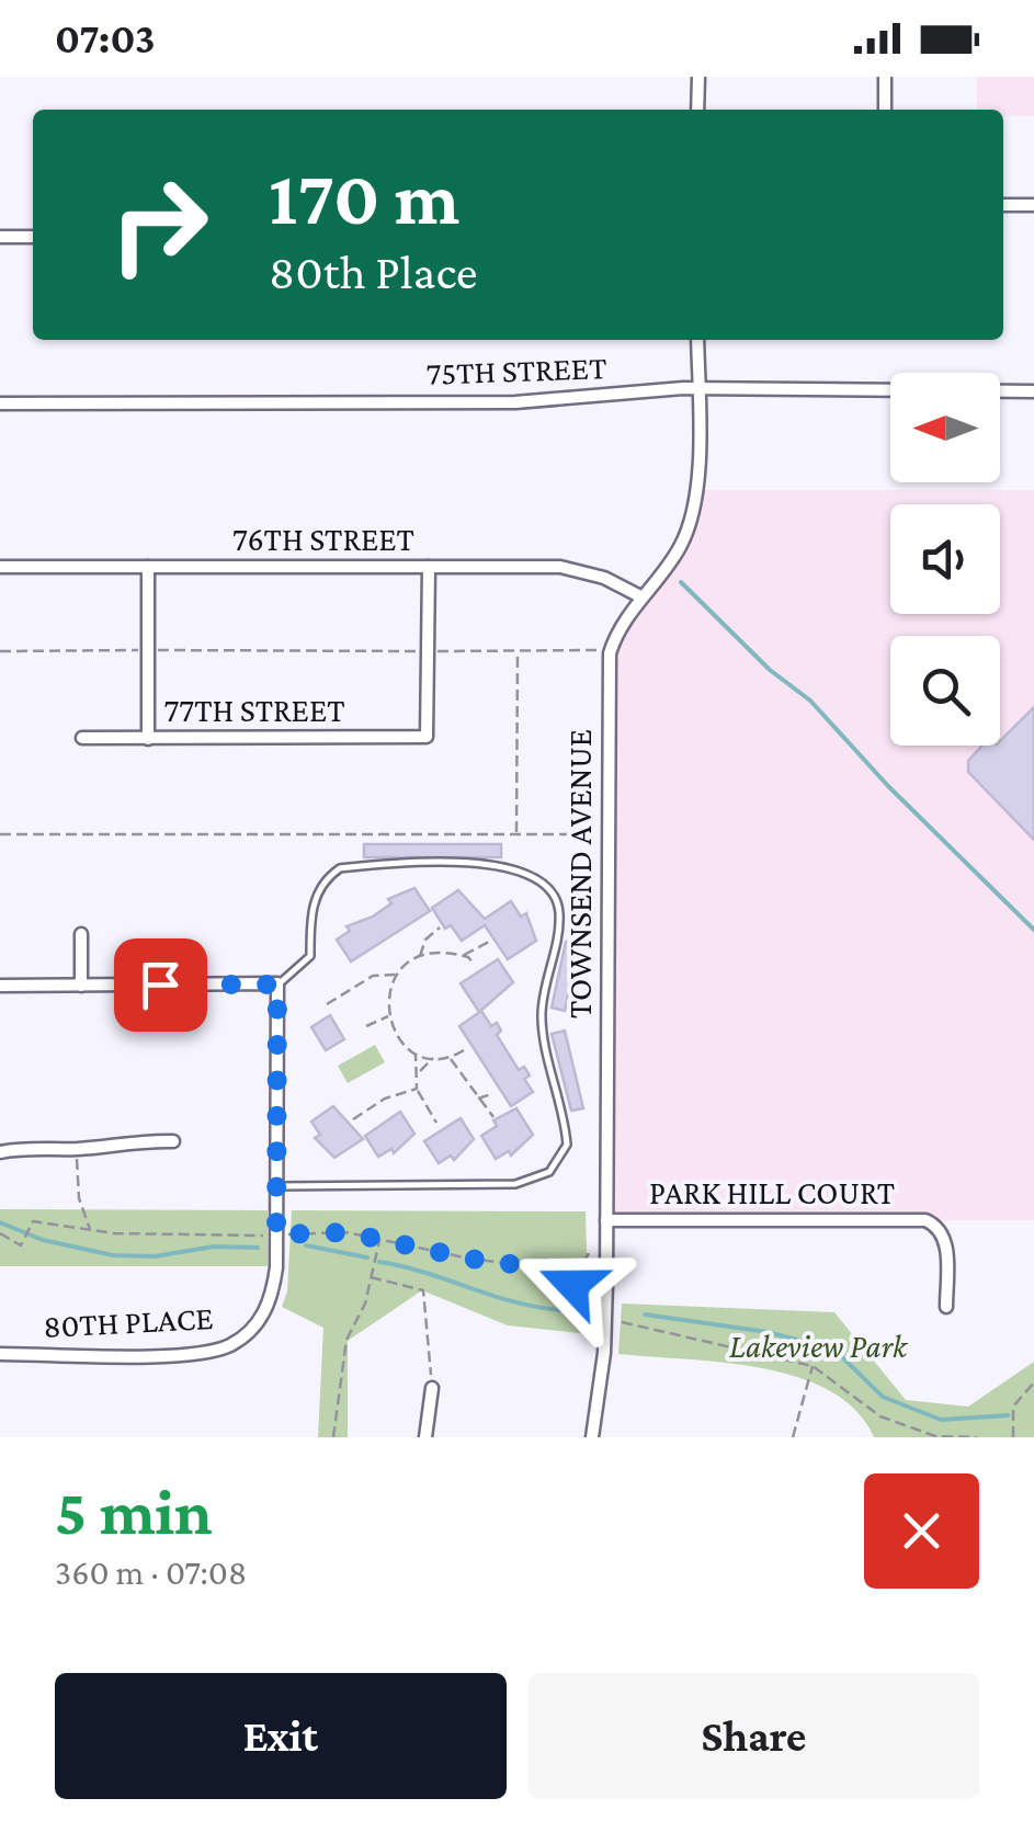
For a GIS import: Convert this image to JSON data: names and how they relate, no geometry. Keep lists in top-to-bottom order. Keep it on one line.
{"streets":{"street":["75TH STREET","76TH STREET","77TH STREET","TOWNSEND AVENUE","PARK HILL COURT","80TH PLACE"]},"crossings":[["75TH STREET","TOWNSEND AVENUE"],["76TH STREET","TOWNSEND AVENUE"],["TOWNSEND AVENUE","PARK HILL COURT"]],"parks":["Lakeview Park"],"north":"left","page":{"status":"07:03","turn":["170 m","80th Place"],"heading":["5 min","360 m · 07:08"],"buttons":["Exit","Share"]}}
